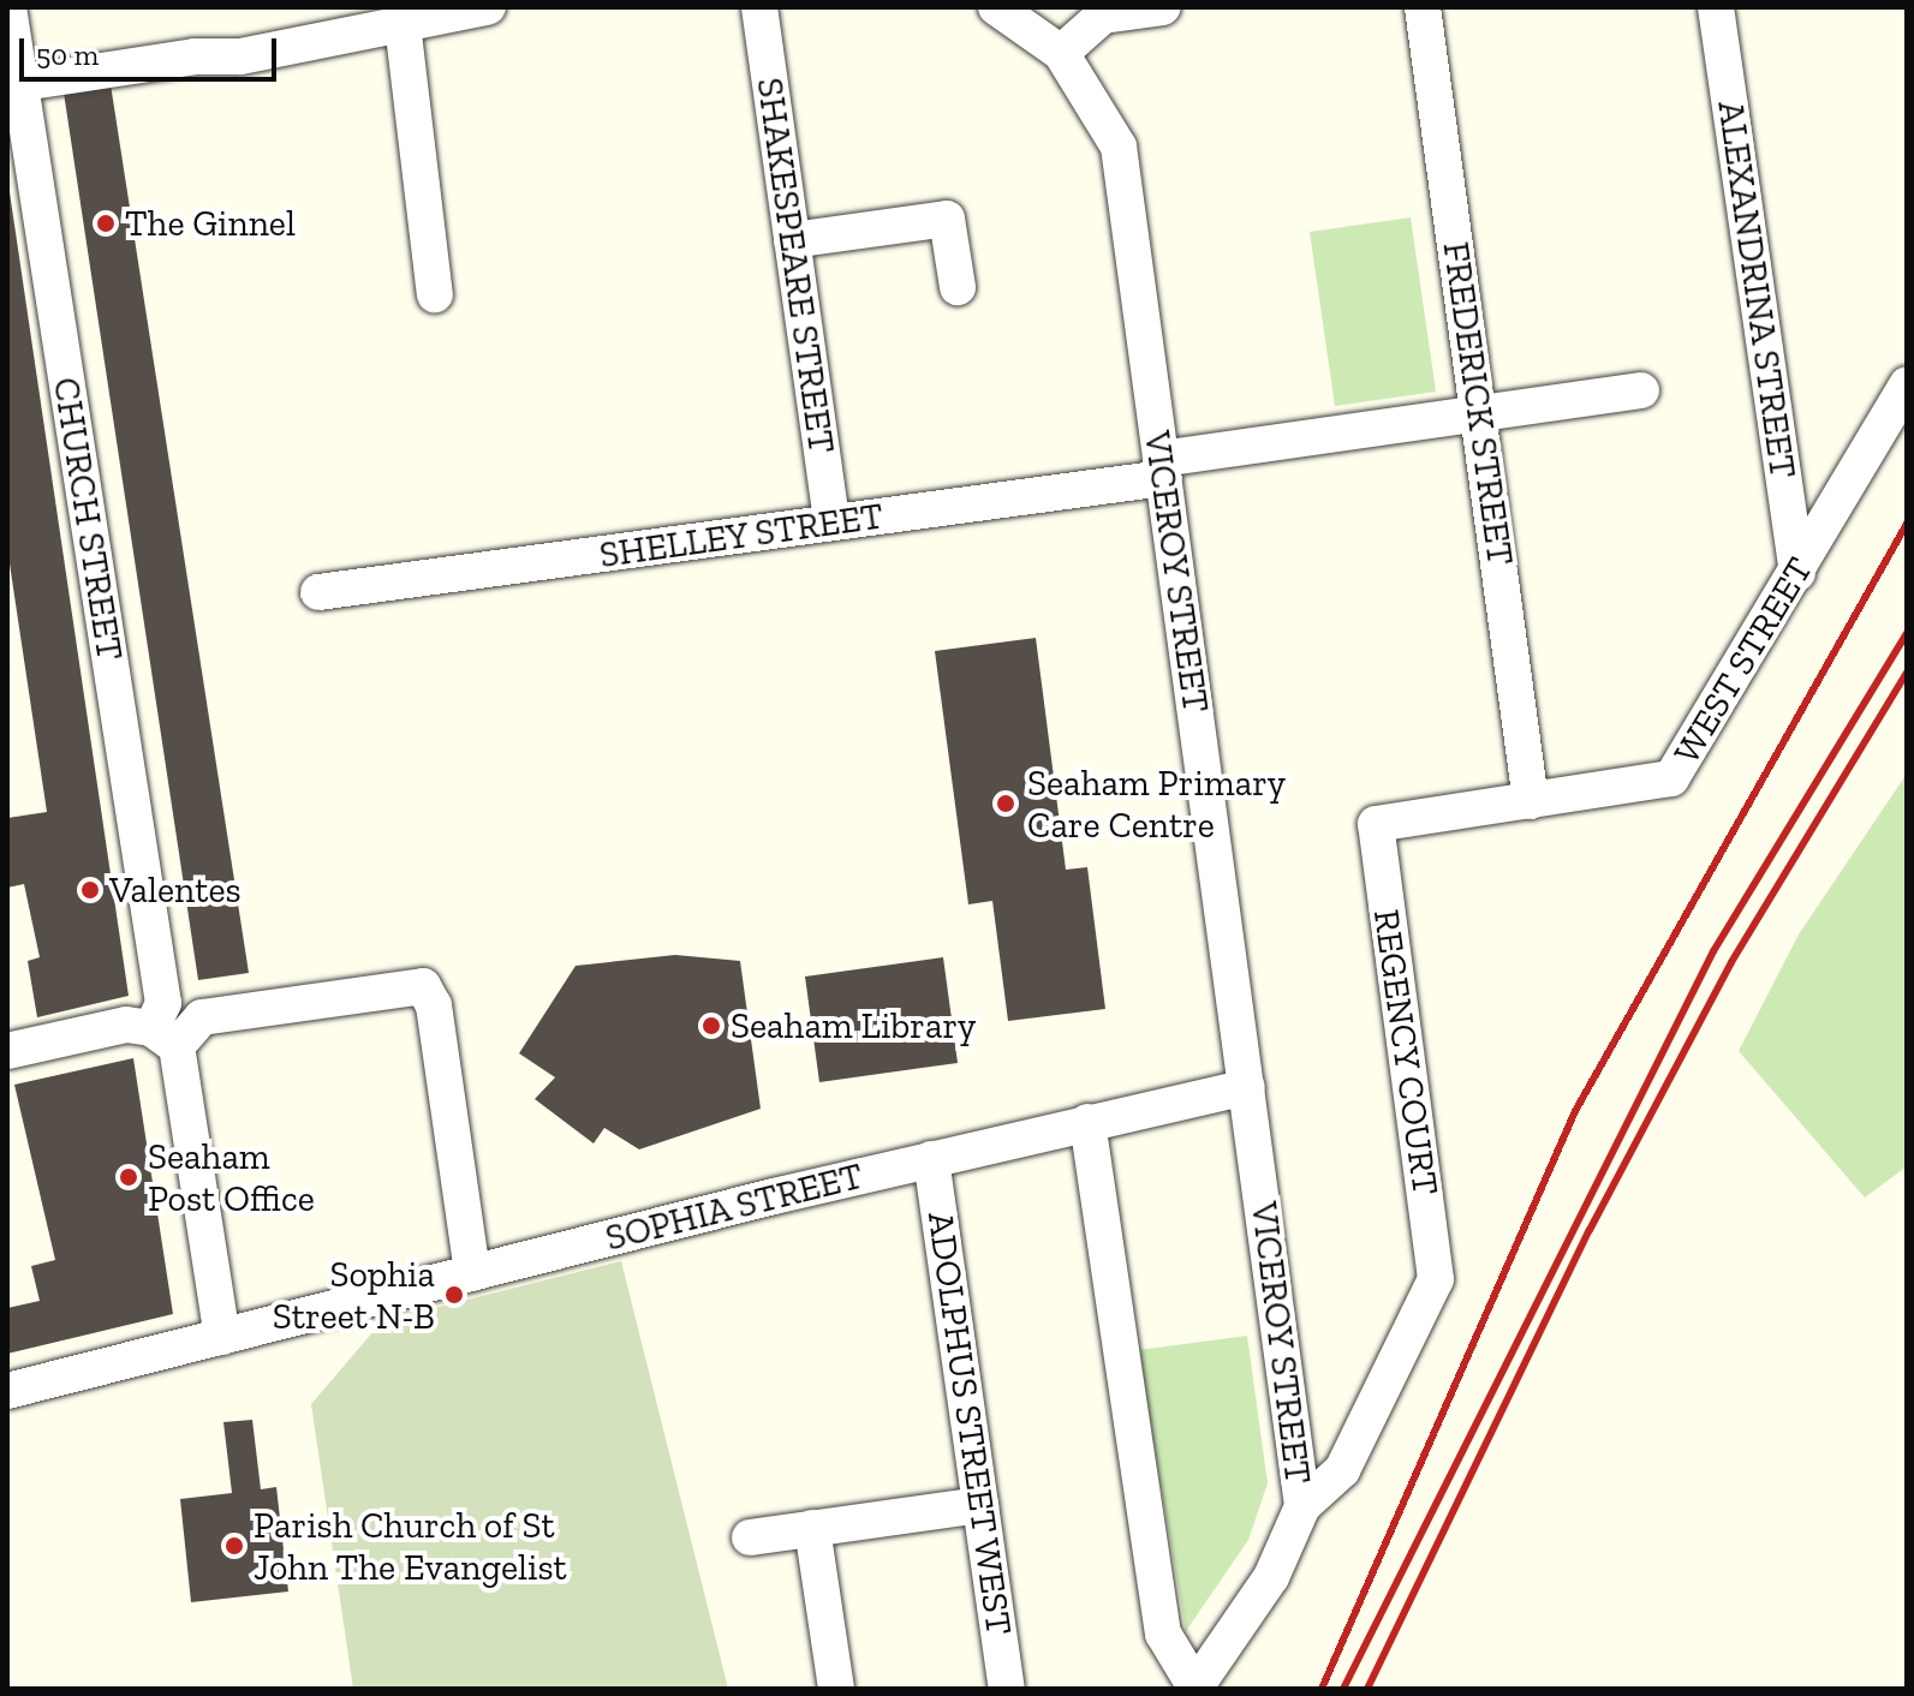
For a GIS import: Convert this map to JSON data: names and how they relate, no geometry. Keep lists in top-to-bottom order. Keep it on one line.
{"streets":{"street":["SHAKESPEARE STREET","ALEXANDRINA STREET","FREDERICK STREET","CHURCH STREET","SHELLEY STREET","VICEROY STREET","WEST STREET","REGENCY COURT","SOPHIA STREET","ADOLPHUS STREET WEST"]},"crossings":[["SHAKESPEARE STREET","SHELLEY STREET"],["ALEXANDRINA STREET","WEST STREET"],["FREDERICK STREET","SHELLEY STREET"],["FREDERICK STREET","WEST STREET"],["CHURCH STREET","SOPHIA STREET"],["SHELLEY STREET","VICEROY STREET"],["VICEROY STREET","REGENCY COURT"],["VICEROY STREET","SOPHIA STREET"],["WEST STREET","REGENCY COURT"],["SOPHIA STREET","ADOLPHUS STREET WEST"]],"places":["The Ginnel","Seaham Primary Care Centre","Valentes","Seaham Library","Seaham Post Office","Sophia Street N-B","Parish Church of St John The Evangelist"],"scale_bar":"50 m"}
